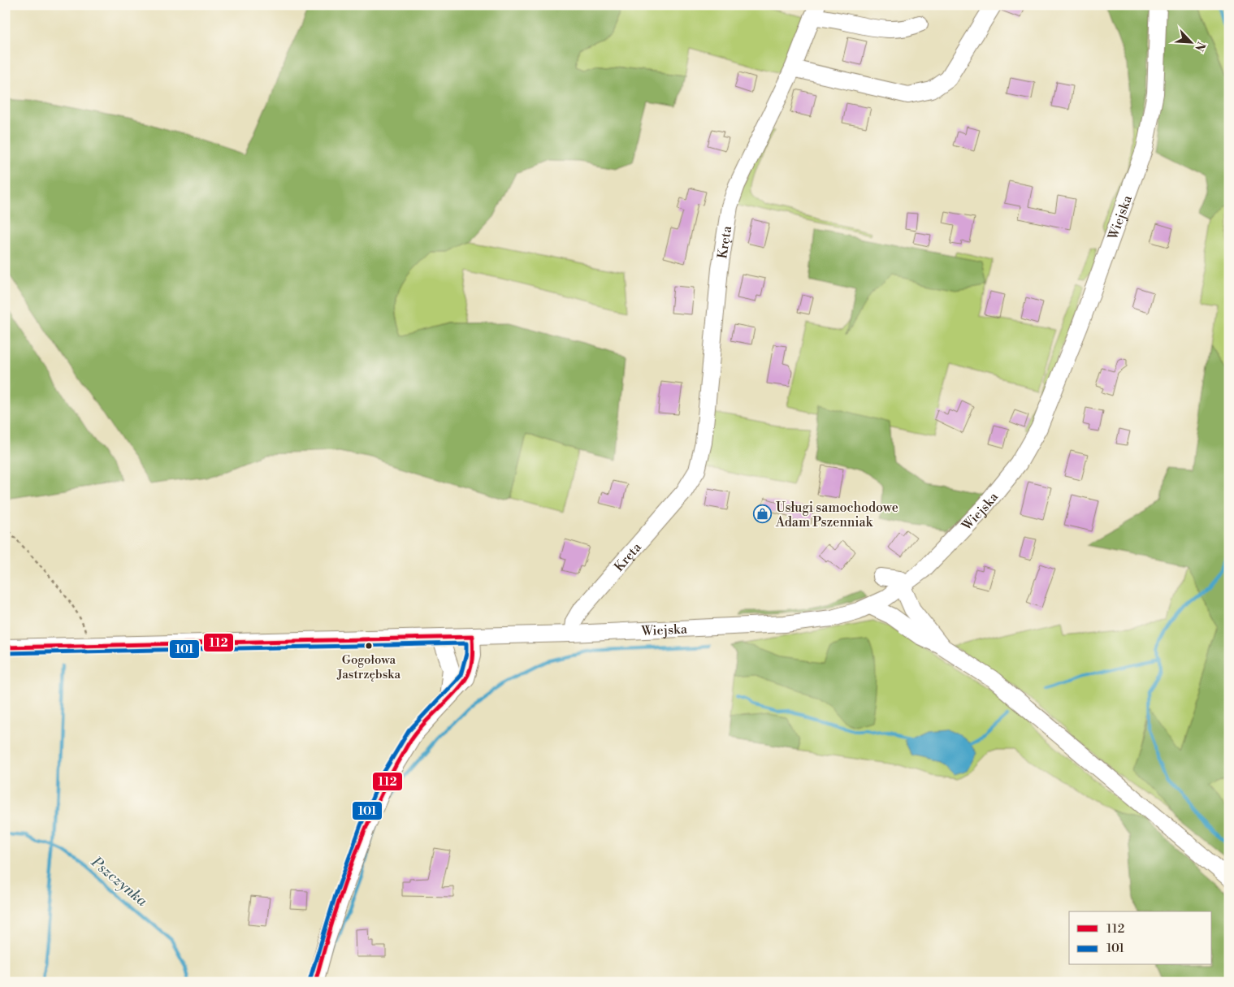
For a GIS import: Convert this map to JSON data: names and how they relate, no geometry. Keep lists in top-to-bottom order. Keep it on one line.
{"streets":{"street":["Wiejska","Kręta"]},"crossings":[["Wiejska","Kręta"]],"water":["Pszczynka"],"places":{"shop":["Usługi samochodowe Adam Pszenniak"],"other":["Gogołowa Jastrzębska"]},"lines":["transit line 112","transit line 101"],"legend":["112","101"],"north":"bottom right"}
